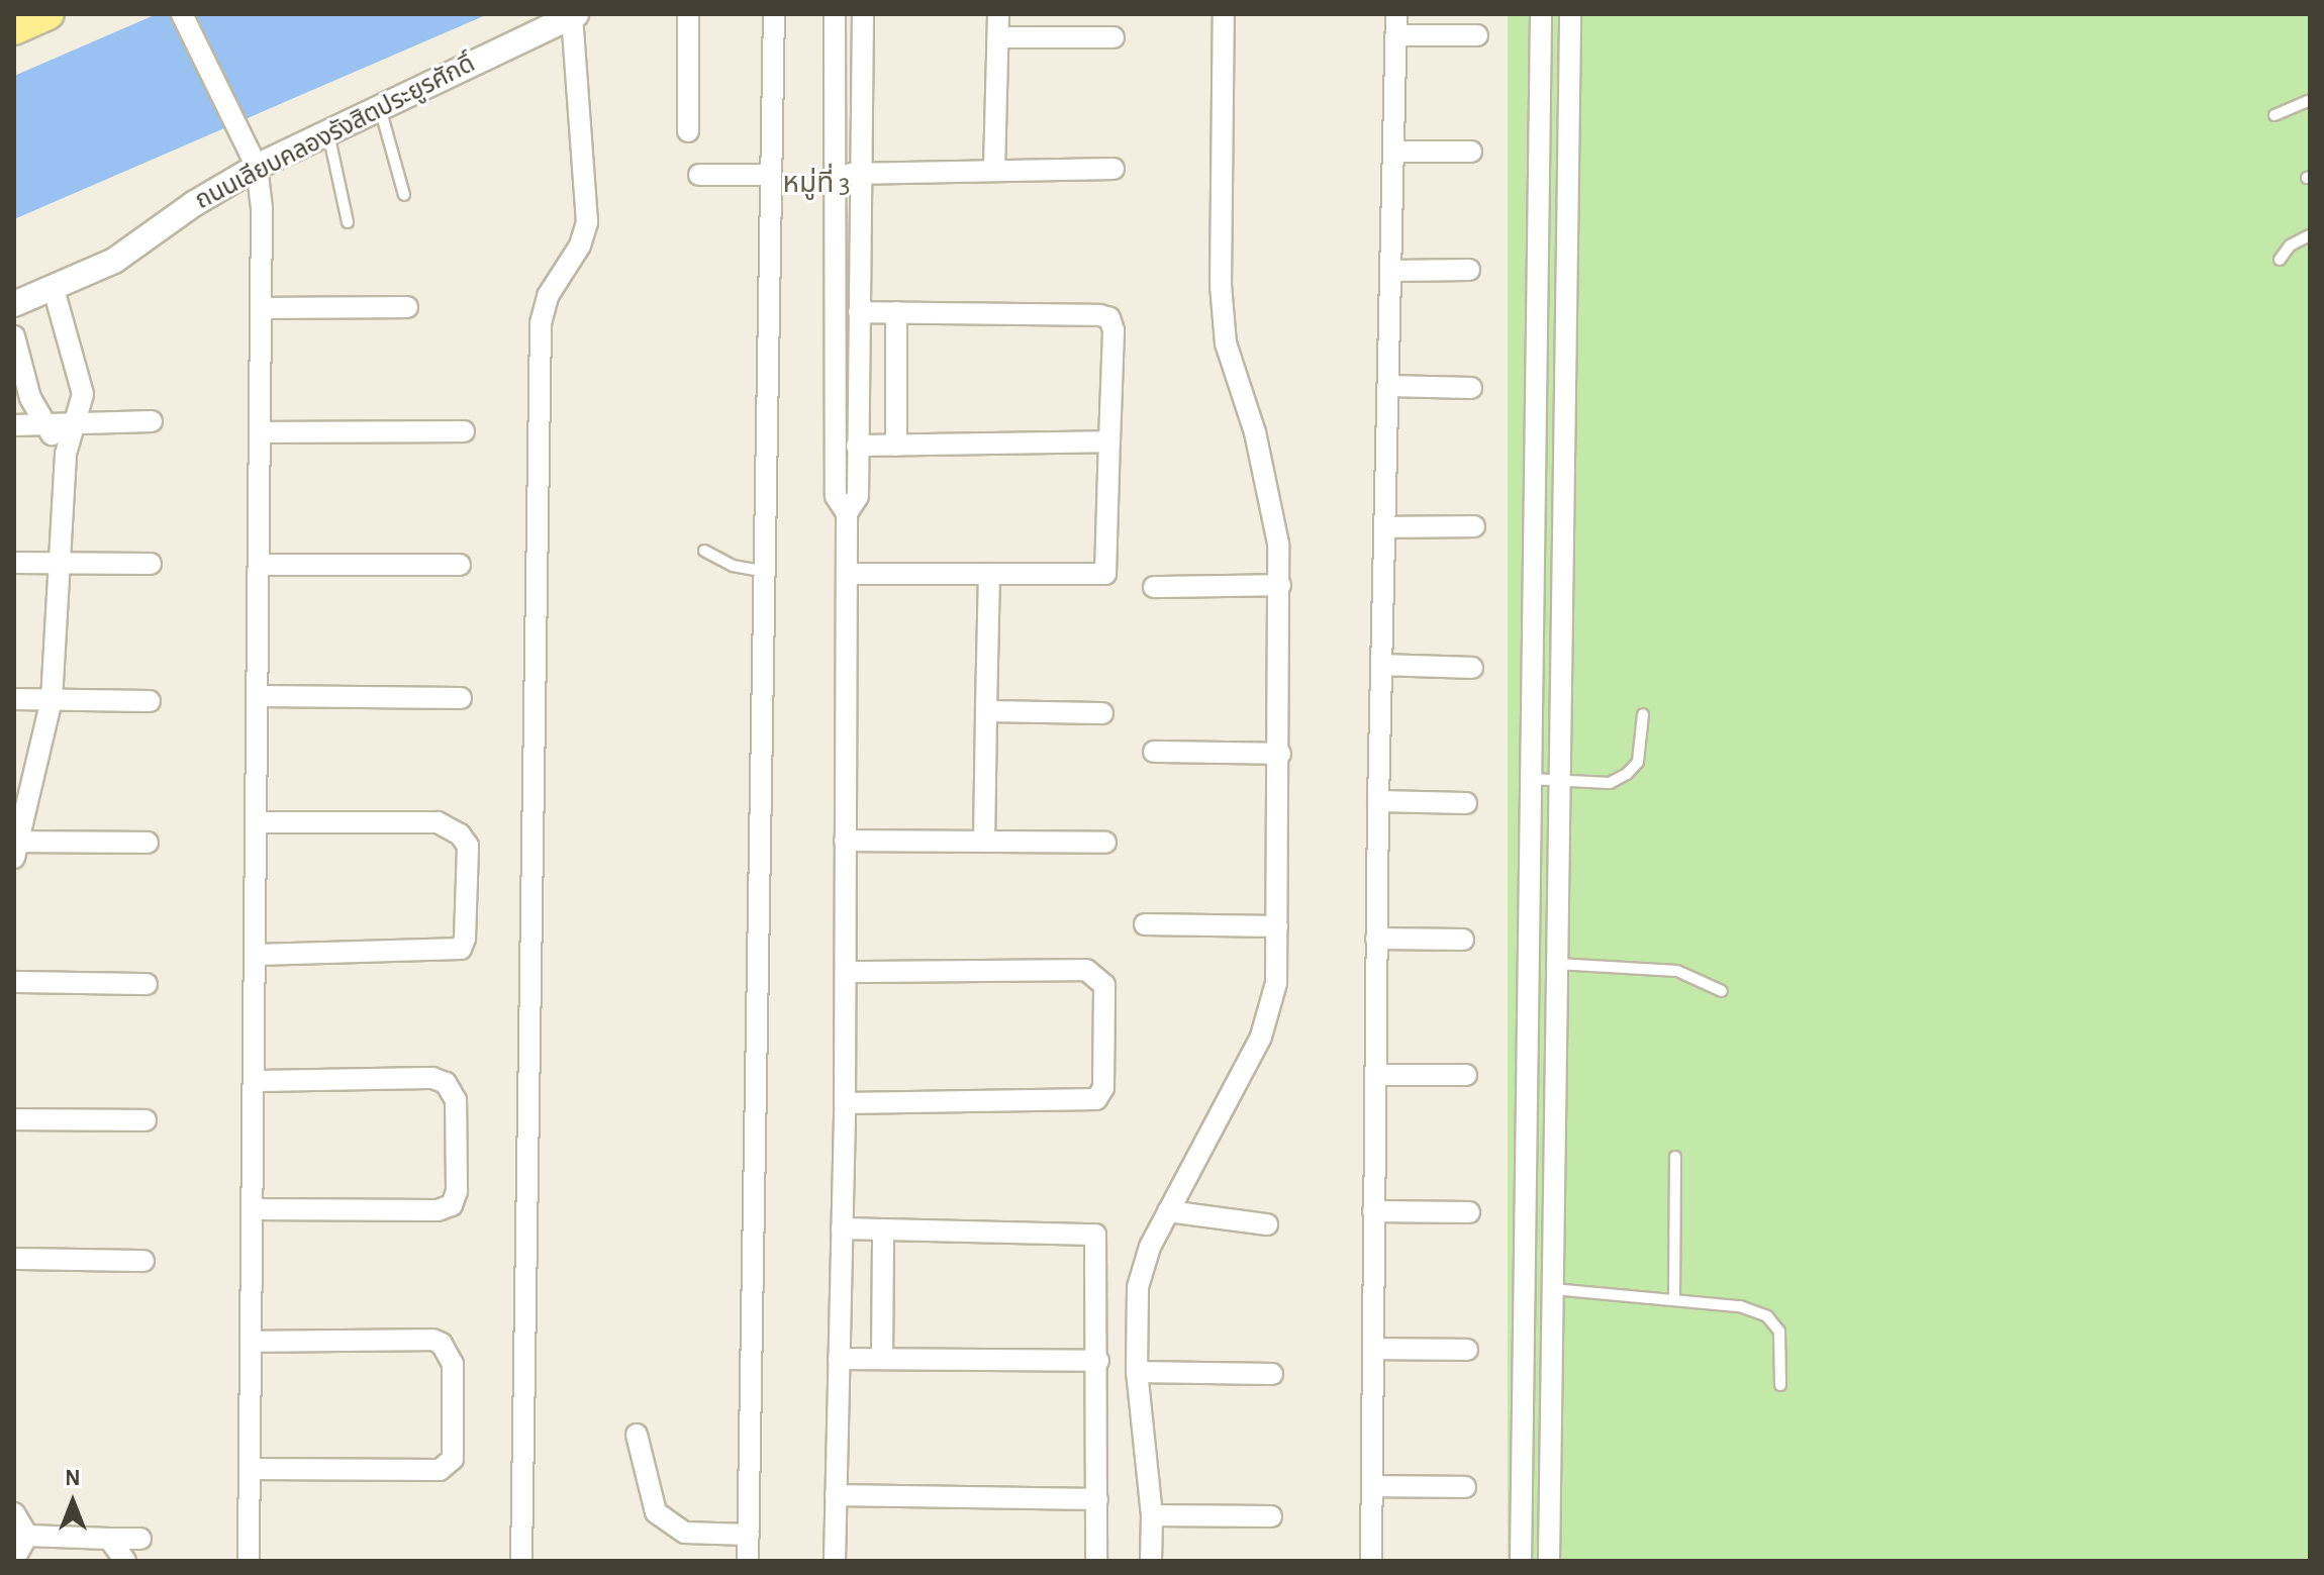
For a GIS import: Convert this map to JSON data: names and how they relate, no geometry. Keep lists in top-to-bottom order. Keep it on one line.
{"streets":{"street":["ถนนเลียบคลองรังสิตประยูรศักดิ์"]},"districts":["หมู่ที่ 3"],"north":"top"}
